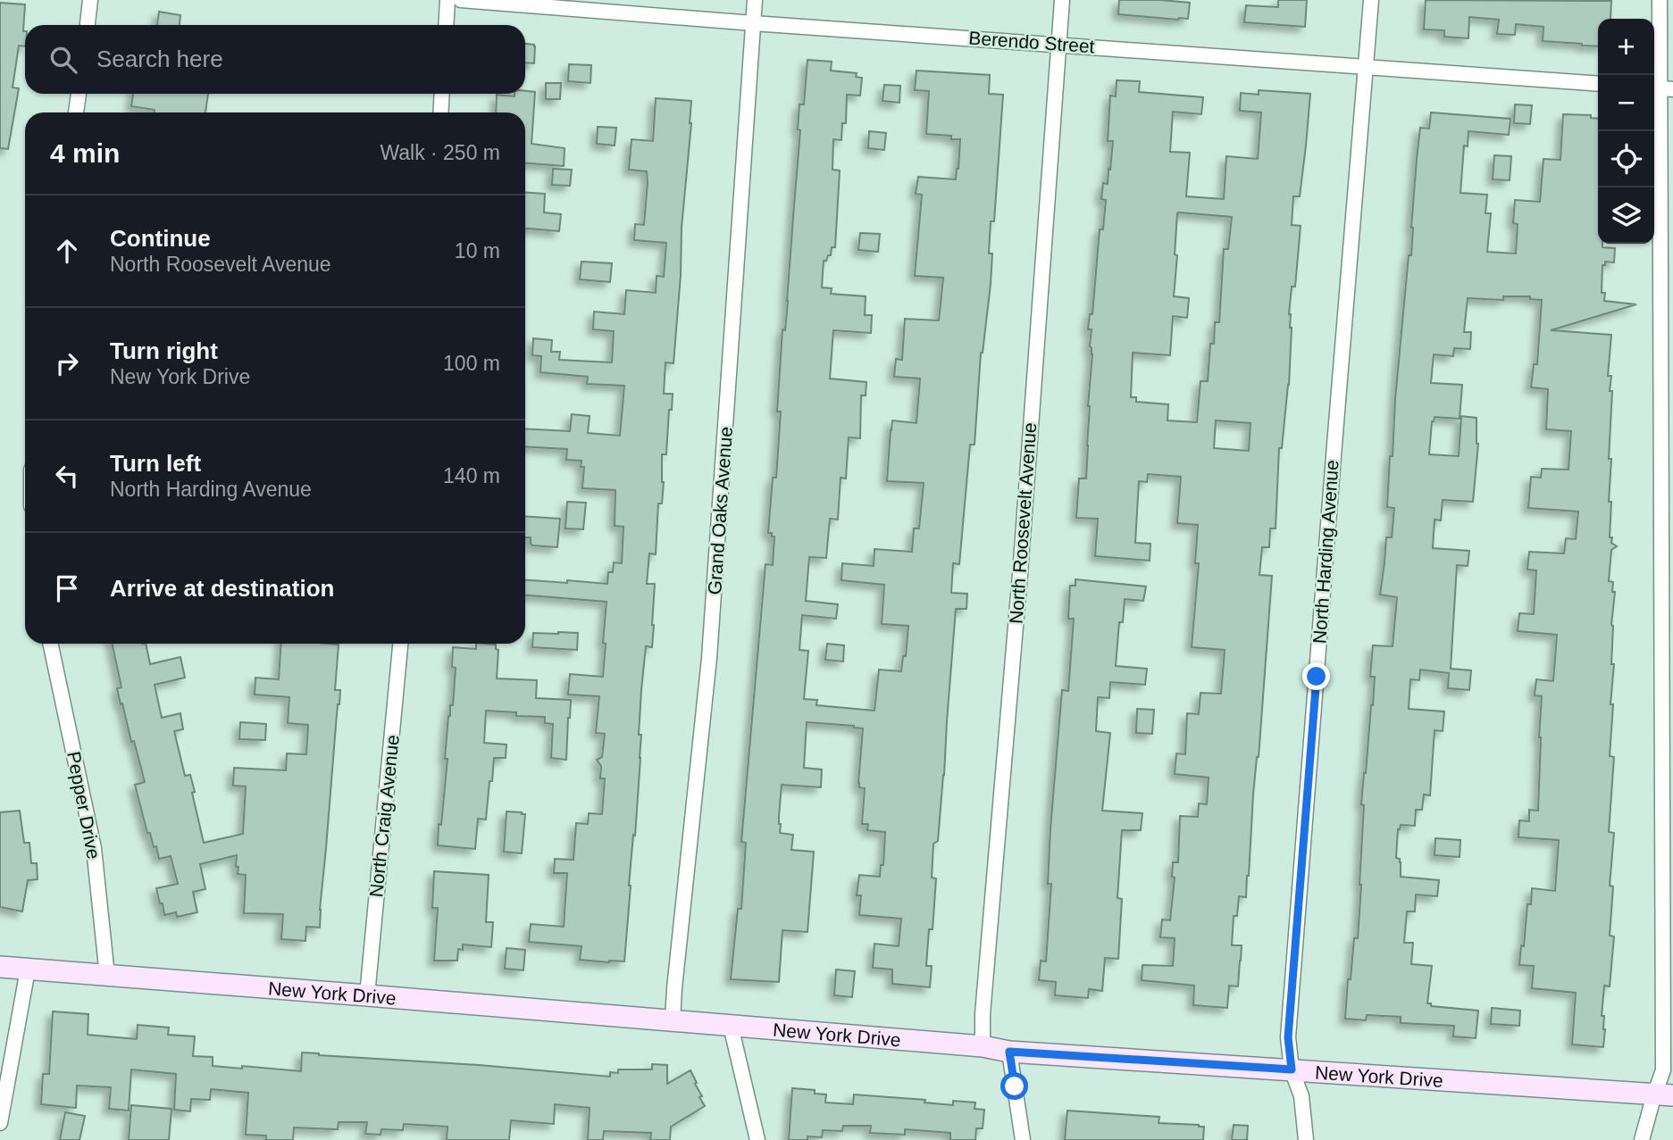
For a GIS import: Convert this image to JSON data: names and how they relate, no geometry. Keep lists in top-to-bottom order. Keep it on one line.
{"streets":{"street":["Berendo Street","Grand Oaks Avenue","North Roosevelt Avenue","North Harding Avenue","Pepper Drive","North Craig Avenue","New York Drive"]},"crossings":[["Berendo Street","Grand Oaks Avenue"],["Berendo Street","North Roosevelt Avenue"],["Berendo Street","North Harding Avenue"],["Grand Oaks Avenue","New York Drive"],["North Roosevelt Avenue","New York Drive"],["North Harding Avenue","New York Drive"],["Pepper Drive","New York Drive"],["North Craig Avenue","New York Drive"]],"page":{"map_buttons":["+","−"],"search":"Search here","heading":["4 min","Walk · 250 m"],"list":[["Continue","North Roosevelt Avenue","10 m"],["Turn right","New York Drive","100 m"],["Turn left","North Harding Avenue","140 m"],"Arrive at destination"]}}
